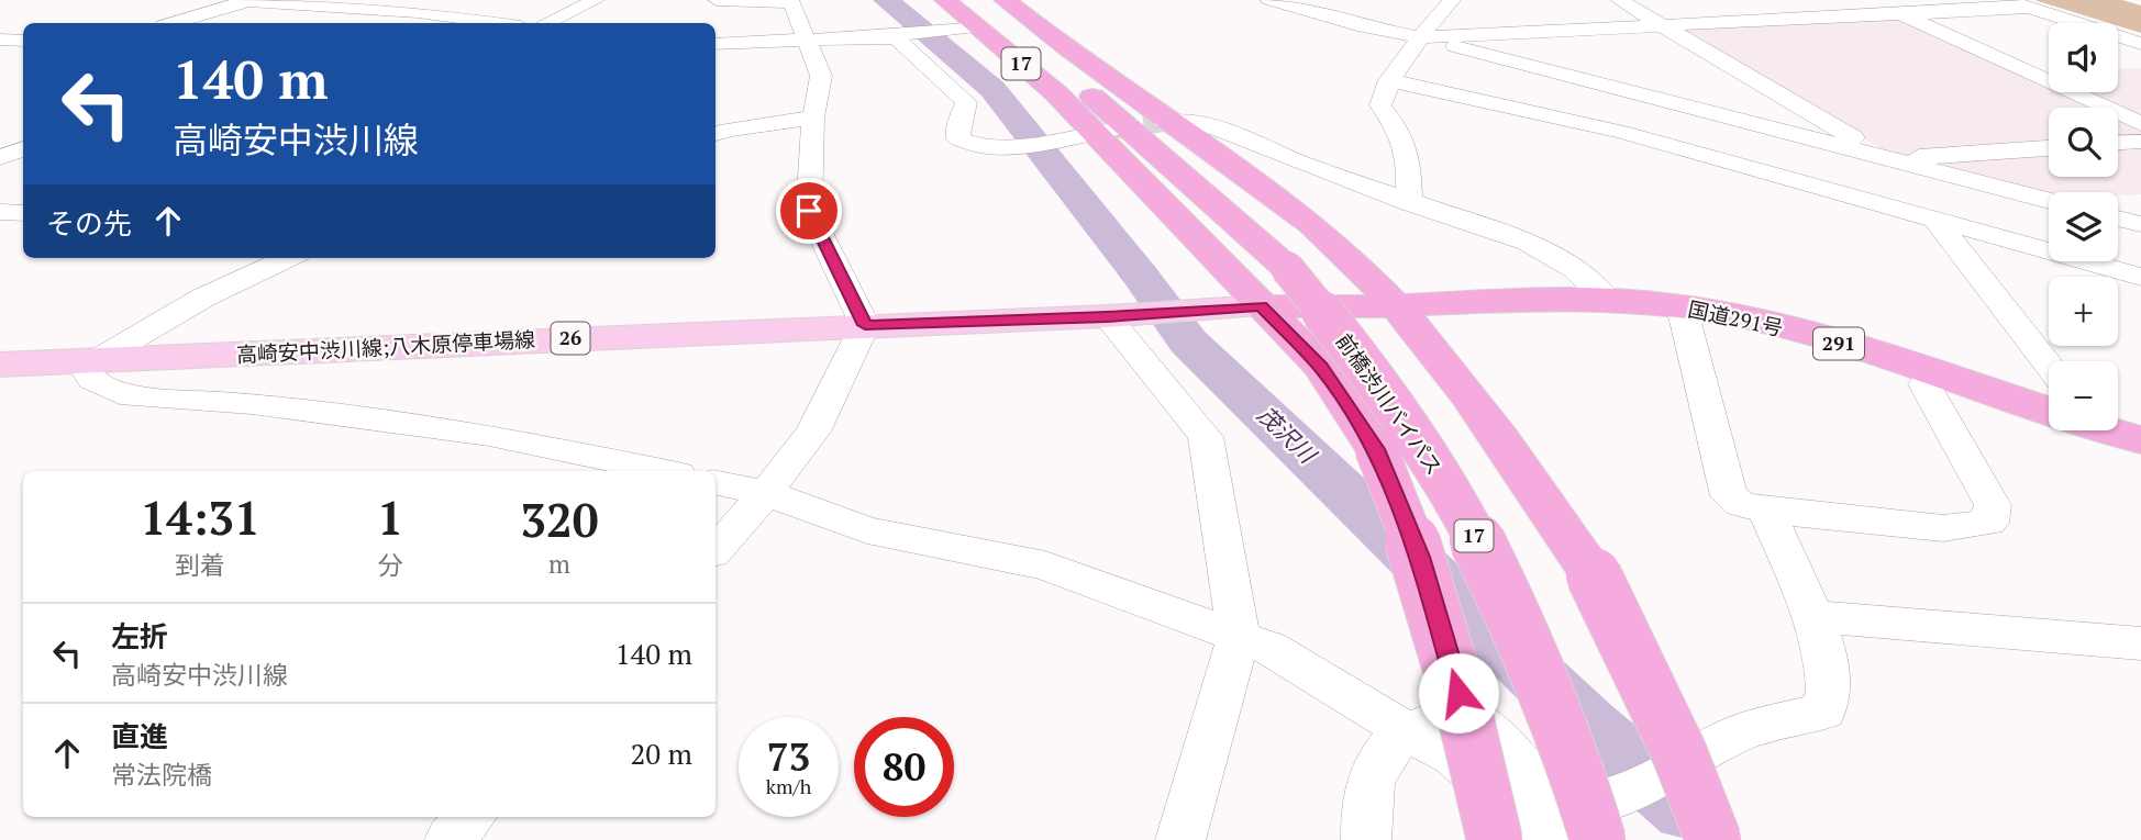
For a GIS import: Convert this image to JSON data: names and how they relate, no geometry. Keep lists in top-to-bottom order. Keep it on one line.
{"streets":{"highway":["17","国道291号","291","前橋渋川バイパス"],"main road":["26","高崎安中渋川線;八木原停車場線"]},"crossings":[["17","国道291号"],["17","26"],["国道291号","26"],["26","高崎安中渋川線;八木原停車場線"]],"water":["茂沢川"],"page":{"map_buttons":["+","−"],"turn":["140 m","高崎安中渋川線"],"then":"その先","eta":["14:31","到着","1","分","320","m"],"list":[{"name":"左折","note":"高崎安中渋川線","value":"140 m"},{"name":"直進","note":"常法院橋","value":"20 m"}],"speed":"73 km/h","limit":"80"}}
